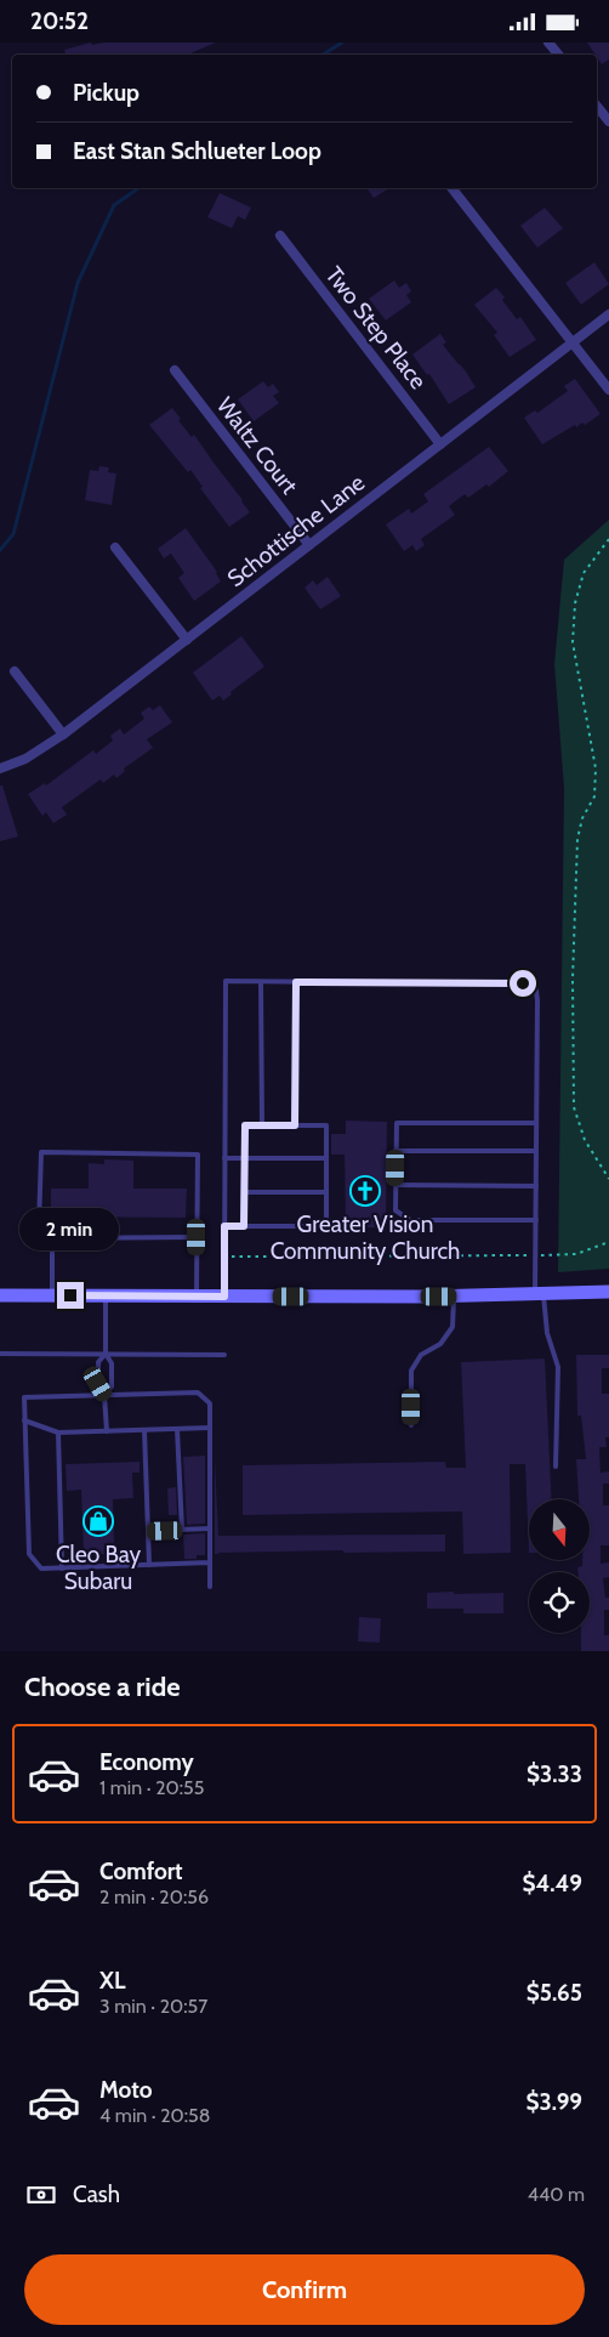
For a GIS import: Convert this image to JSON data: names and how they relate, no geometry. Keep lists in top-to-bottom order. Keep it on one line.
{"streets":{"street":["Two Step Place","Waltz Court","Schottische Lane"]},"crossings":[["Two Step Place","Schottische Lane"],["Waltz Court","Schottische Lane"]],"places":{"church":["Greater Vision Community Church"],"shop":["Cleo Bay Subaru"]},"north":"bottom","page":{"status":"20:52","banner":["Pickup","East Stan Schlueter Loop"],"bubble":"2 min","heading":"Choose a ride","list":[{"name":"Economy","note":"1 min · 20:55","value":"$3.33"},{"name":"Comfort","note":"2 min · 20:56","value":"$4.49"},{"name":"XL","note":"3 min · 20:57","value":"$5.65"},{"name":"Moto","note":"4 min · 20:58","value":"$3.99"}],"pay":["Cash","440 m"],"buttons":"Confirm"}}
